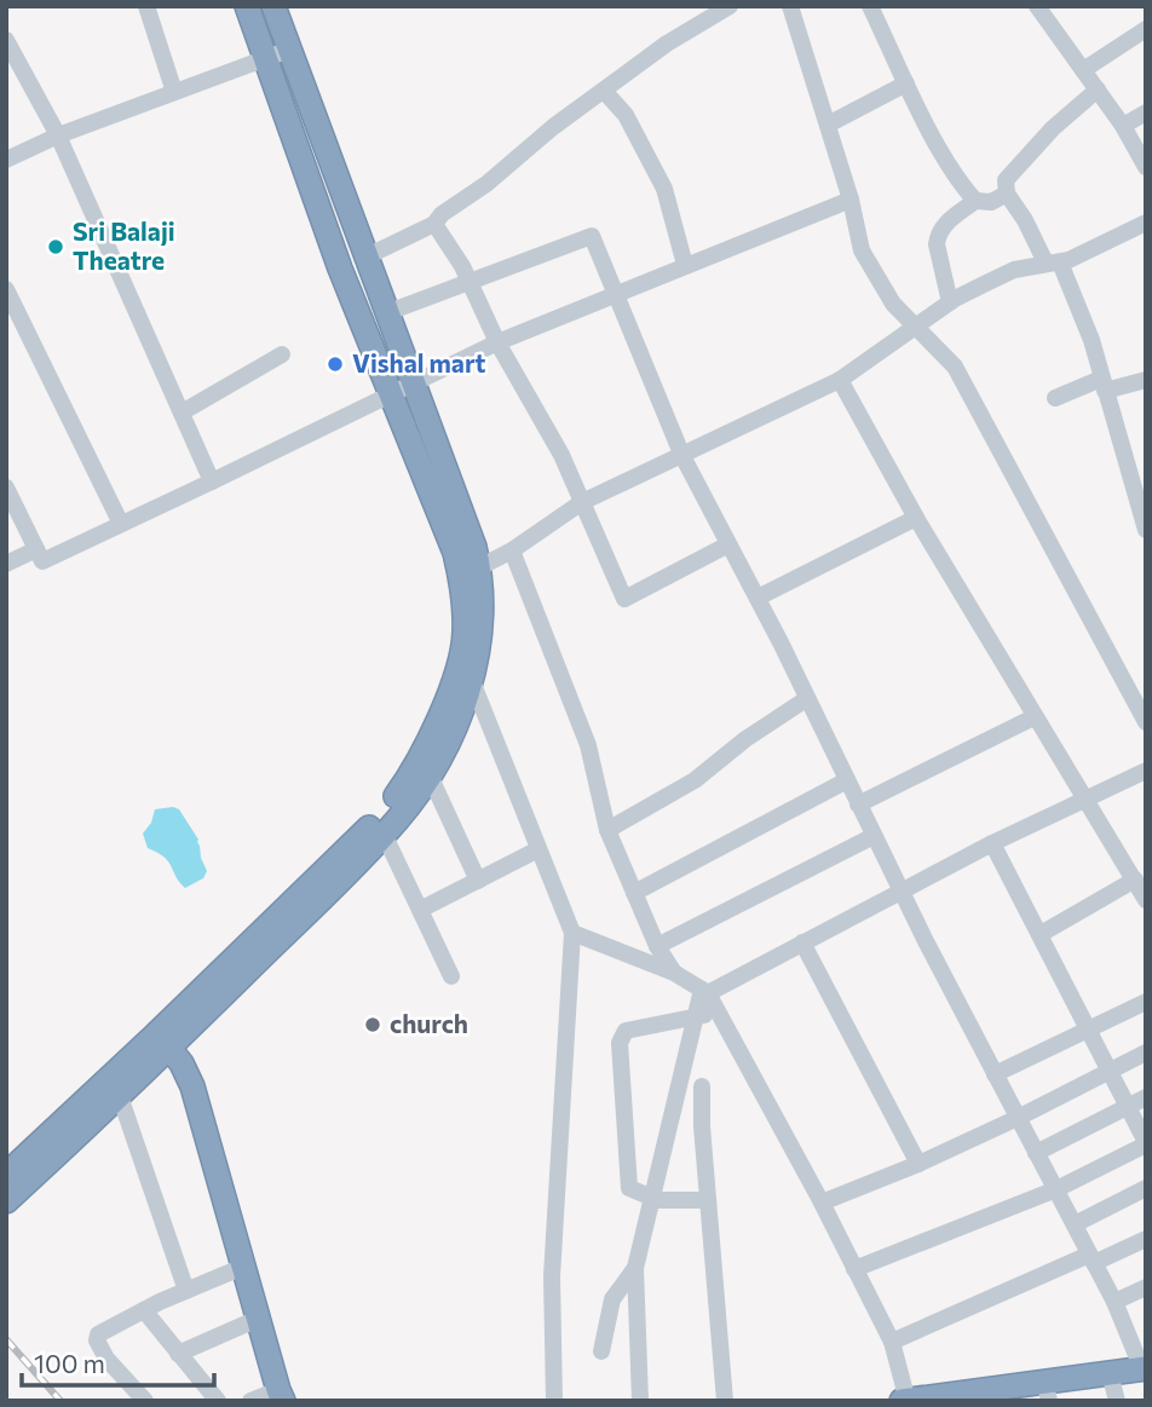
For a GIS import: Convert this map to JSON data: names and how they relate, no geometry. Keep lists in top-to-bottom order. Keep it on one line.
{"places":["Sri Balaji Theatre","Vishal mart","church"],"scale_bar":"100 m"}
